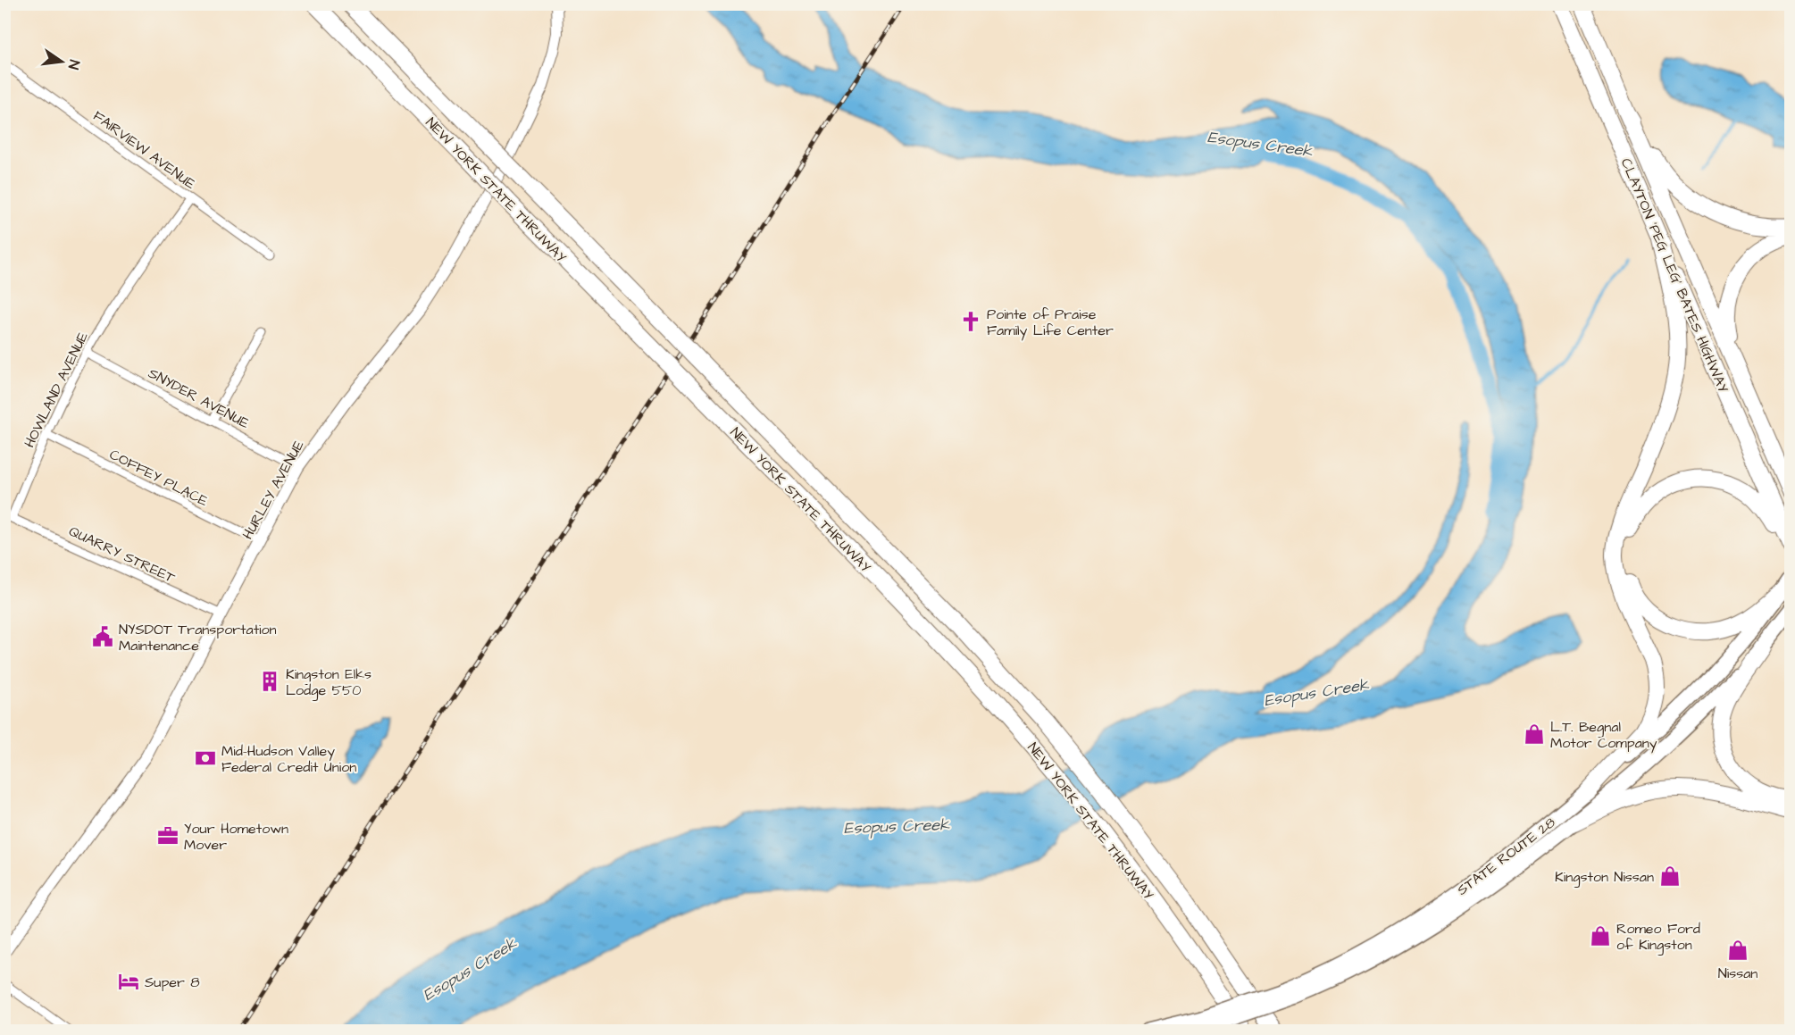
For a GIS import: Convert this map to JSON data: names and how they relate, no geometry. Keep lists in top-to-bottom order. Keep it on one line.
{"streets":{"highway":["NEW YORK STATE THRUWAY","CLAYTON 'PEG LEG' BATES HIGHWAY","STATE ROUTE 28"],"street":["FAIRVIEW AVENUE","HOWLAND AVENUE","SNYDER AVENUE","COFFEY PLACE","HURLEY AVENUE","QUARRY STREET"]},"crossings":[["FAIRVIEW AVENUE","HOWLAND AVENUE"],["HOWLAND AVENUE","SNYDER AVENUE"],["HOWLAND AVENUE","COFFEY PLACE"],["HOWLAND AVENUE","QUARRY STREET"],["SNYDER AVENUE","HURLEY AVENUE"],["COFFEY PLACE","HURLEY AVENUE"],["HURLEY AVENUE","QUARRY STREET"]],"water":["Esopus Creek"],"places":{"church":["Pointe of Praise Family Life Center"],"public building":["NYSDOT Transportation Maintenance"],"building":["Kingston Elks Lodge 550"],"shop":["L.T. Begnal Motor Company","Kingston Nissan","Romeo Ford of Kingston","Nissan"],"bank":["Mid-Hudson Valley Federal Credit Union"],"office":["Your Hometown Mover"],"hotel":["Super 8"]},"north":"right"}
